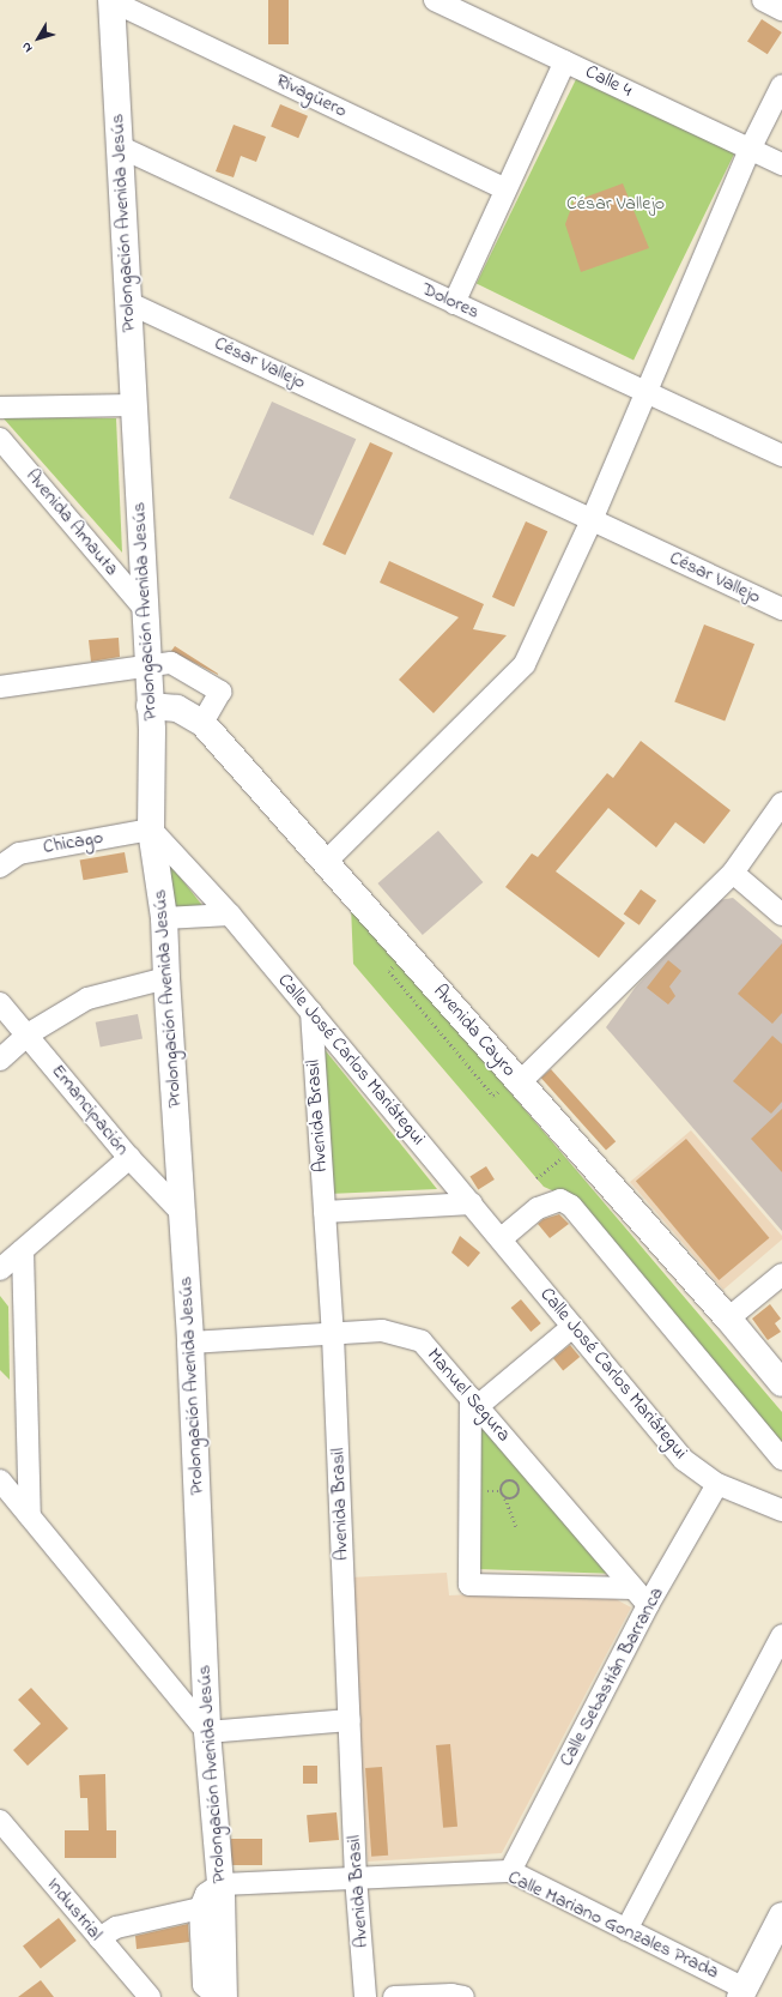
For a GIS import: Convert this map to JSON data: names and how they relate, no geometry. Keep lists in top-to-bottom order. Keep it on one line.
{"streets":{"main road":["Prolongación Avenida Jesús","Avenida Cayro"],"street":["Calle 4","Rivagüero","Dolores","César Vallejo","Avenida Amauta","Chicago","Calle José Carlos Mariátegui","Emancipación","Avenida Brasil","Manuel Segura","Calle Sebastián Barranca","Industrial","Calle Mariano Gonzales Prada"]},"crossings":[["Prolongación Avenida Jesús","Dolores"],["Prolongación Avenida Jesús","César Vallejo"],["Prolongación Avenida Jesús","Avenida Amauta"],["Prolongación Avenida Jesús","Chicago"],["Prolongación Avenida Jesús","Avenida Cayro"],["Prolongación Avenida Jesús","Calle José Carlos Mariátegui"],["Prolongación Avenida Jesús","Emancipación"],["Prolongación Avenida Jesús","Manuel Segura"],["Prolongación Avenida Jesús","Calle Mariano Gonzales Prada"],["Chicago","Calle José Carlos Mariátegui"],["Calle José Carlos Mariátegui","Avenida Brasil"],["Calle José Carlos Mariátegui","Calle Sebastián Barranca"],["Avenida Brasil","Manuel Segura"],["Avenida Brasil","Calle Mariano Gonzales Prada"],["Manuel Segura","Calle Sebastián Barranca"],["Calle Sebastián Barranca","Calle Mariano Gonzales Prada"]],"parks":["César Vallejo"],"north":"bottom left"}
